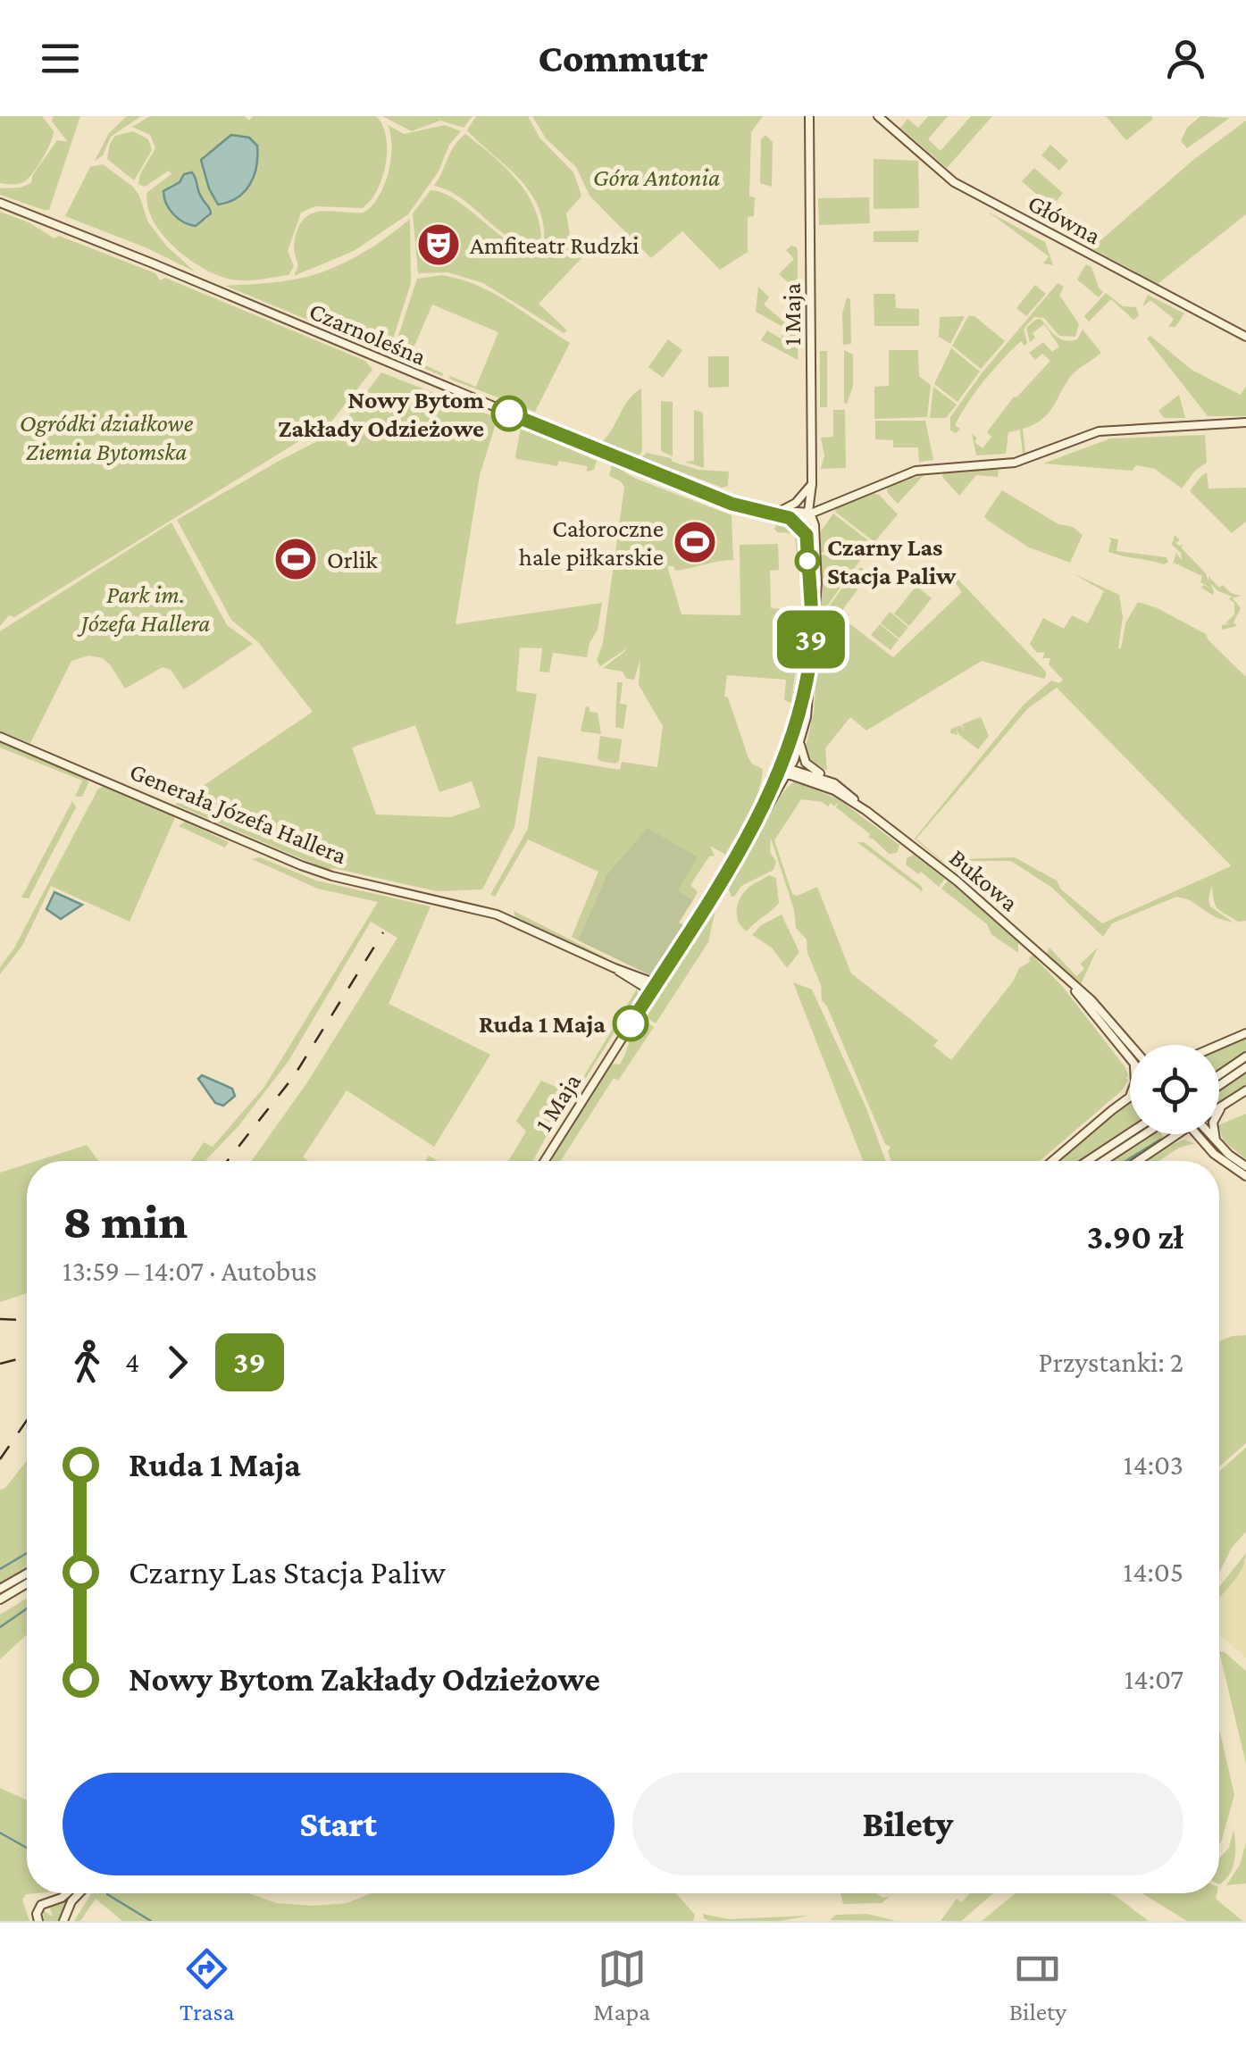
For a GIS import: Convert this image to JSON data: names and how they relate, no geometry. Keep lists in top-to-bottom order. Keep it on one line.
{"streets":{"street":["Główna","1 Maja","Czarnoleśna","Generała Józefa Hallera","Bukowa"]},"crossings":[["1 Maja","Czarnoleśna"],["1 Maja","Generała Józefa Hallera"],["1 Maja","Bukowa"]],"parks":["Góra Antonia","Ogródki działkowe Ziemia Bytomska","Park im. Józefa Hallera"],"places":{"theatre":["Amfiteatr Rudzki"],"other":["Nowy Bytom Zakłady Odzieżowe","Czarny Las Stacja Paliw","Ruda 1 Maja"],"sports":["Całoroczne hale piłkarskie","Orlik"]},"lines":["bus line 39"],"page":{"header":"Commutr","on_map":"39","heading":["8 min","13:59 – 14:07 · Autobus","3.90 zł"],"legs":["4","39","Przystanki: 2"],"list":[{"name":"Ruda 1 Maja","value":"14:03"},{"name":"Czarny Las Stacja Paliw","value":"14:05"},{"name":"Nowy Bytom Zakłady Odzieżowe","value":"14:07"}],"buttons":["Start","Bilety"],"tabs":["Trasa","Mapa","Bilety"]}}
